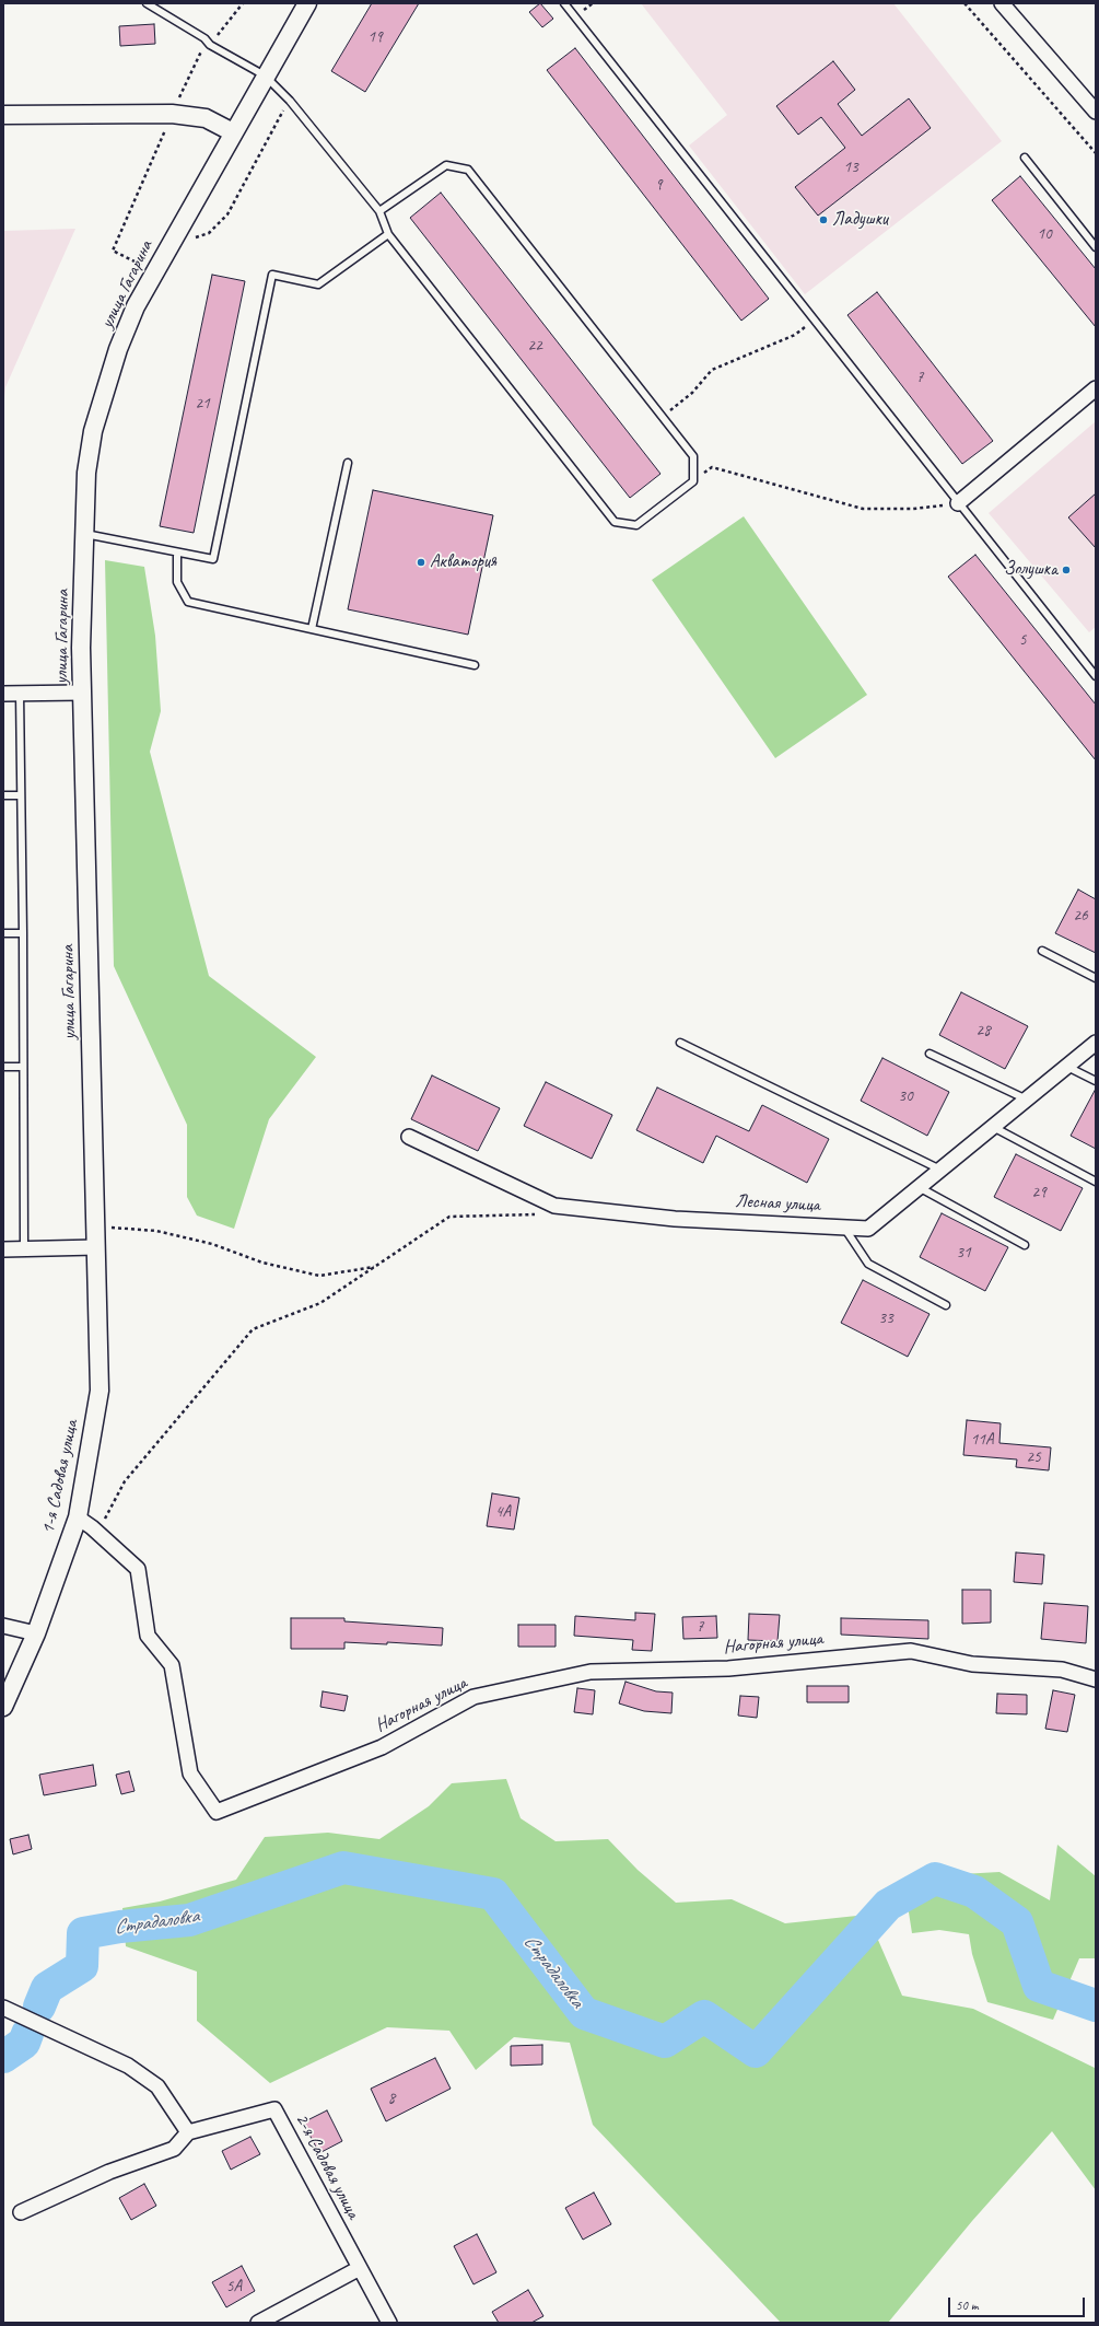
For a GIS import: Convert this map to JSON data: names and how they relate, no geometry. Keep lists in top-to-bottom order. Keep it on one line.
{"streets":{"street":["улица Гагарина","Лесная улица","1-я Садовая улица","Нагорная улица","2-я Садовая улица"]},"crossings":[["улица Гагарина","1-я Садовая улица"],["1-я Садовая улица","Нагорная улица"]],"water":["Страдаловка"],"places":["Ладушки","Акватория","Золушка"],"house_numbers":["19","13","9","10","22","7","21","5","26","28","30","29","31","33","11А","25","4А","7","8","5А"],"scale_bar":"50 m"}
